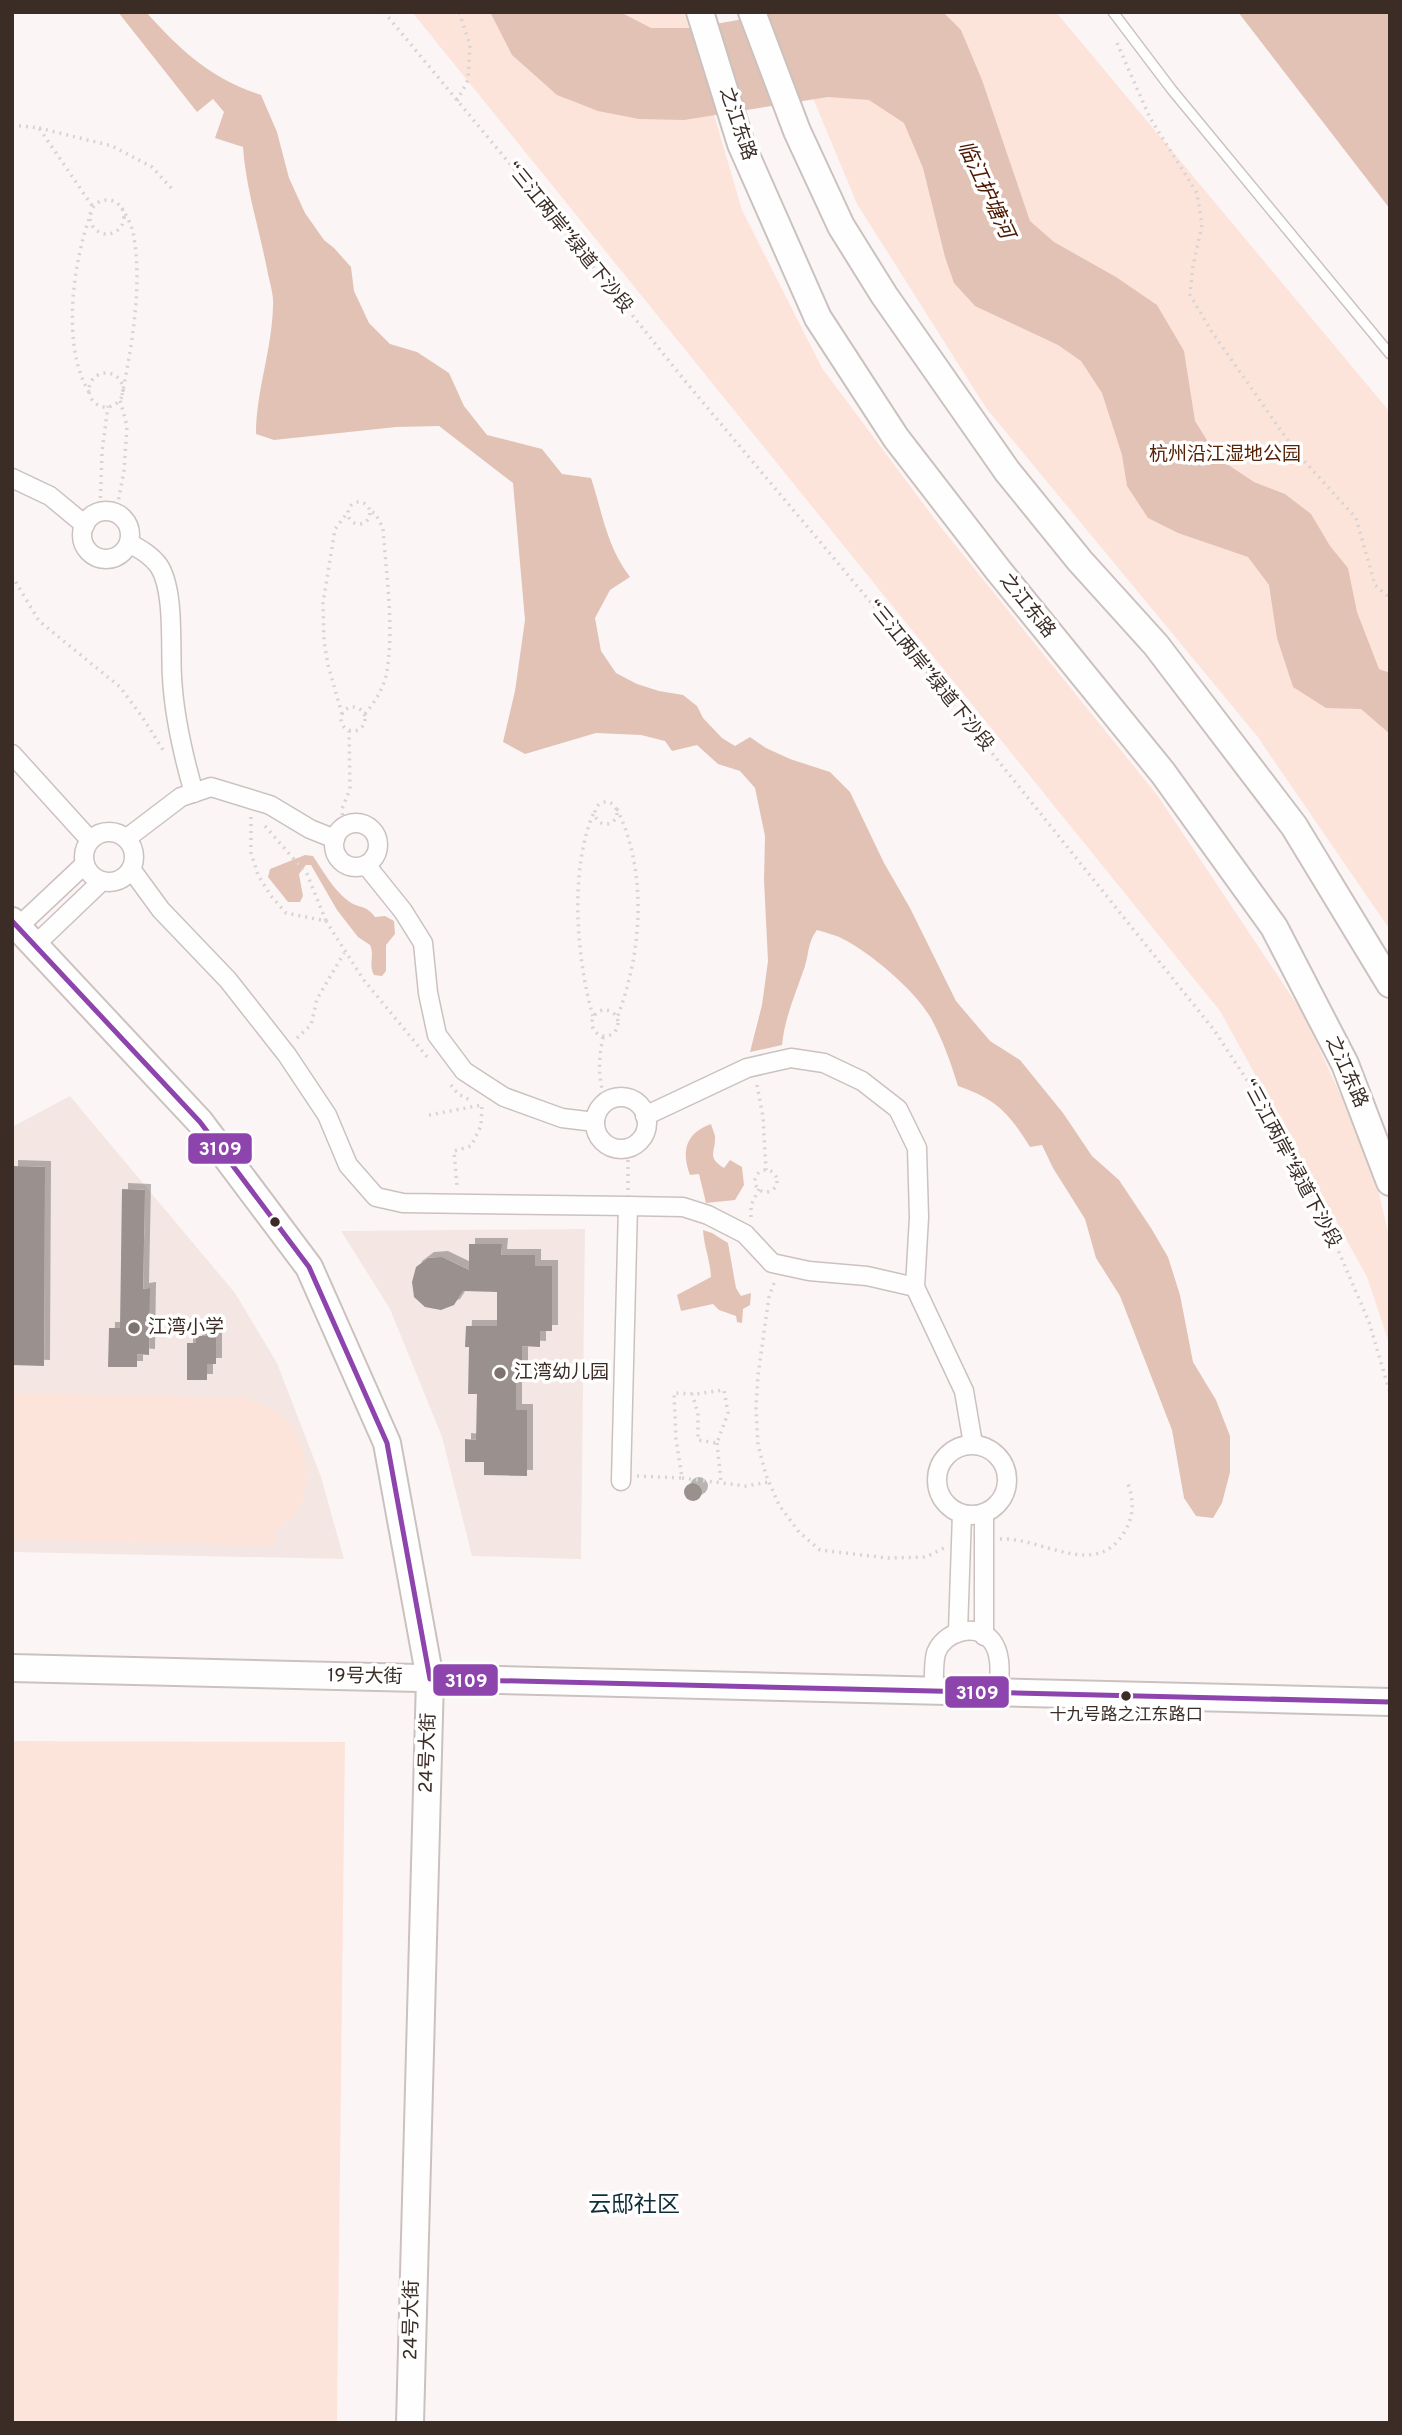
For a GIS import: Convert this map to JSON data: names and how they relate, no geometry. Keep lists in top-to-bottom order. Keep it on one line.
{"streets":{"street":["之江东路","19号大街","24号大街"],"path":["“三江两岸”绿道下沙段"]},"crossings":[["19号大街","24号大街"]],"districts":["云邸社区"],"water":["临江护塘河"],"parks":["杭州沿江湿地公园"],"places":["江湾小学","江湾幼儿园","十九号路之江东路口"],"lines":["transit line 3109"]}
